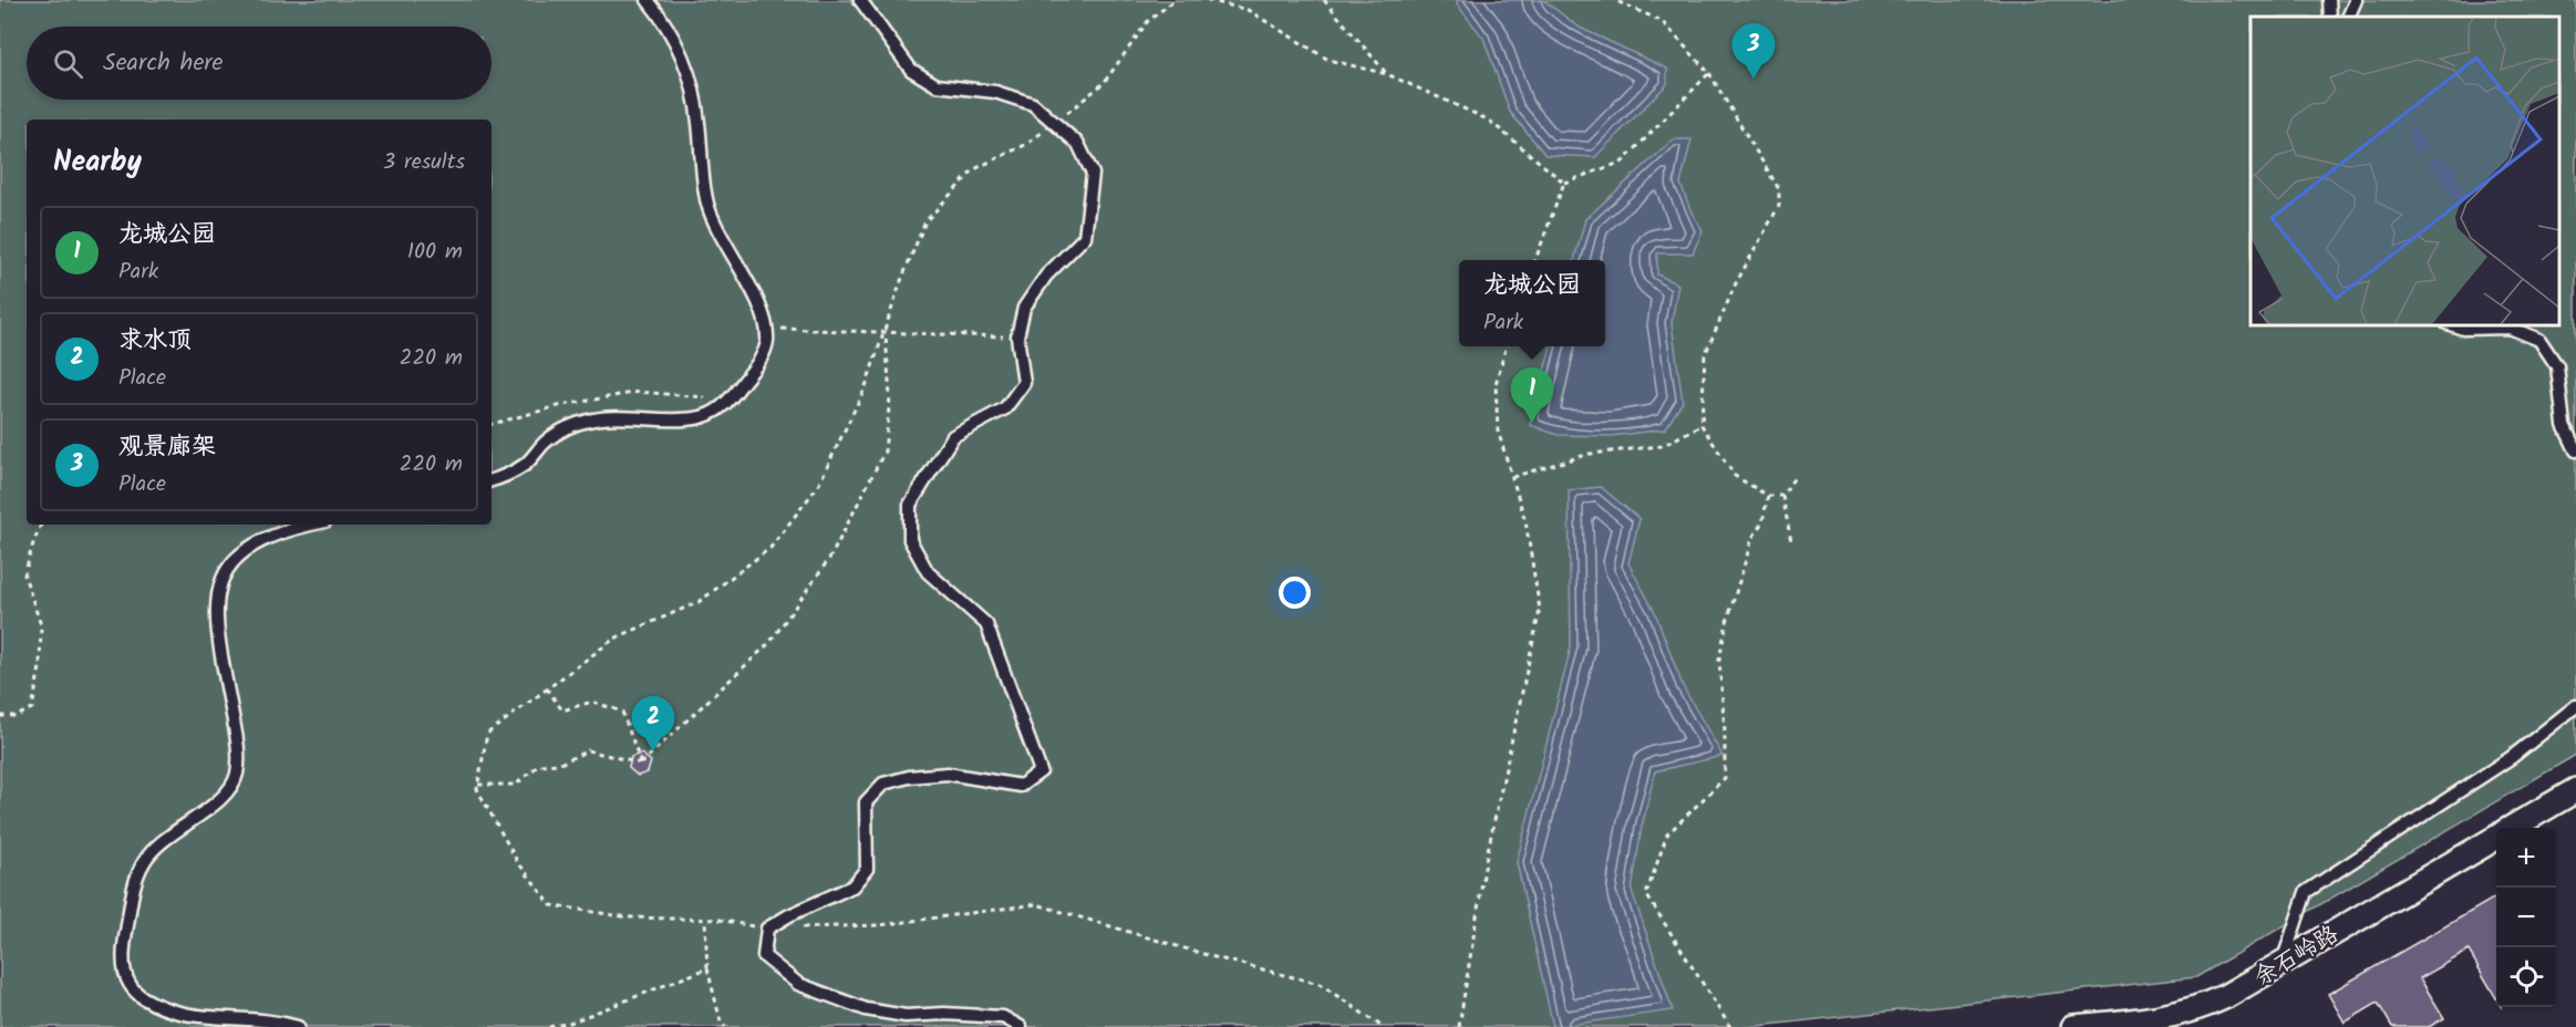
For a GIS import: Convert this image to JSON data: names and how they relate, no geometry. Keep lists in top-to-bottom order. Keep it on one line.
{"streets":{"street":["余石岭路"]},"page":{"pins":["3","1","2"],"search":"Search here","heading":["Nearby","3 results"],"list":[{"mark":"1","name":"龙城公园","note":"Park","value":"100 m"},{"mark":"2","name":"求水顶","note":"Place","value":"220 m"},{"mark":"3","name":"观景廊架","note":"Place","value":"220 m"}],"popup":["龙城公园","Park"],"map_buttons":["+","−"]}}
